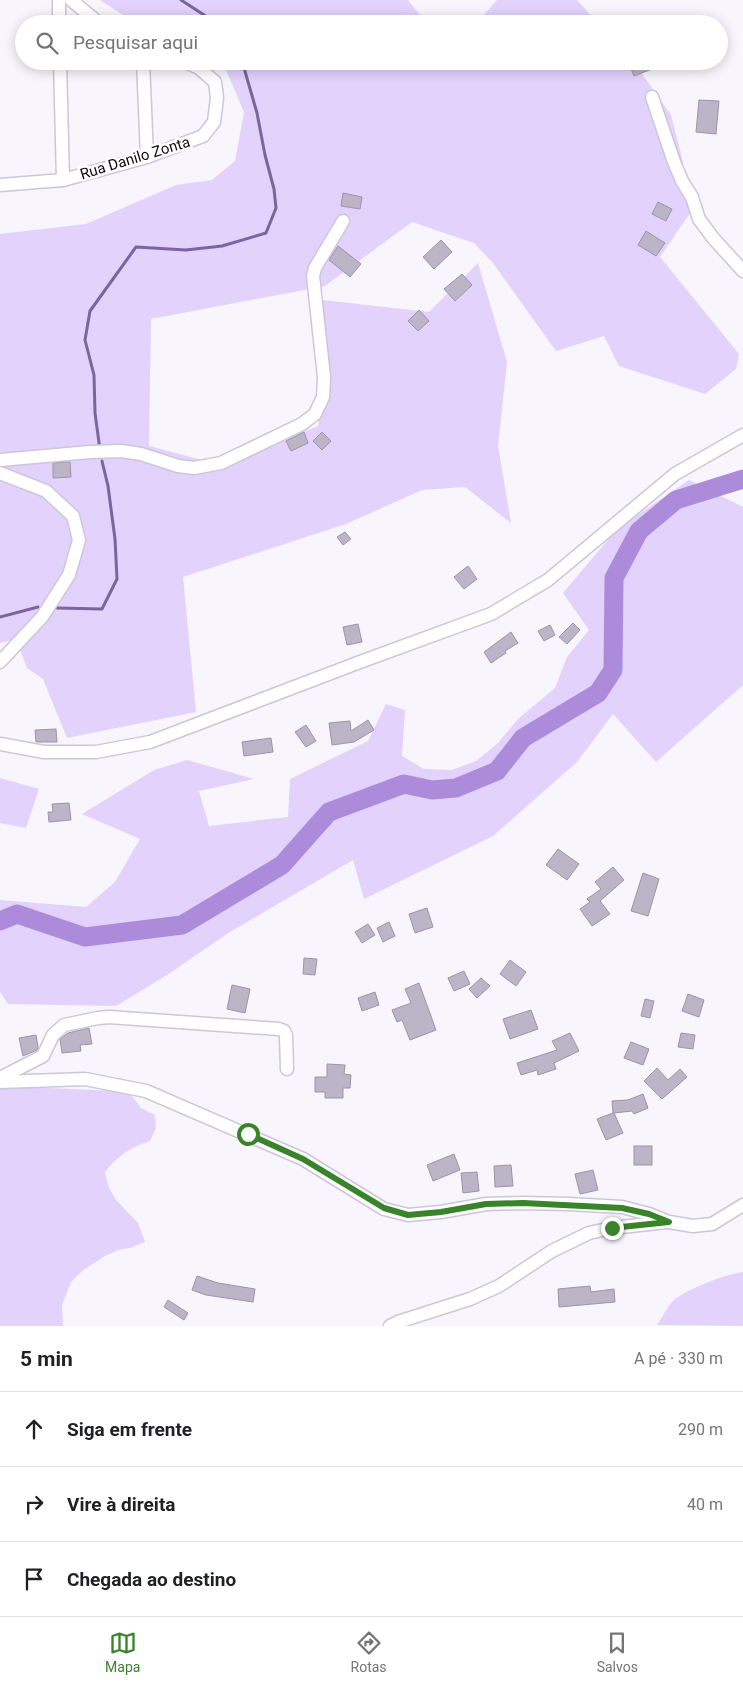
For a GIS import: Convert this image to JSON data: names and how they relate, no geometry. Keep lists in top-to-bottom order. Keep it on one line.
{"streets":{"street":["Rua Danilo Zonta"]},"page":{"search":"Pesquisar aqui","heading":["5 min","A pé · 330 m"],"list":[["Siga em frente","290 m"],["Vire à direita","40 m"],"Chegada ao destino"],"nav":["Mapa","Rotas","Salvos"]}}
